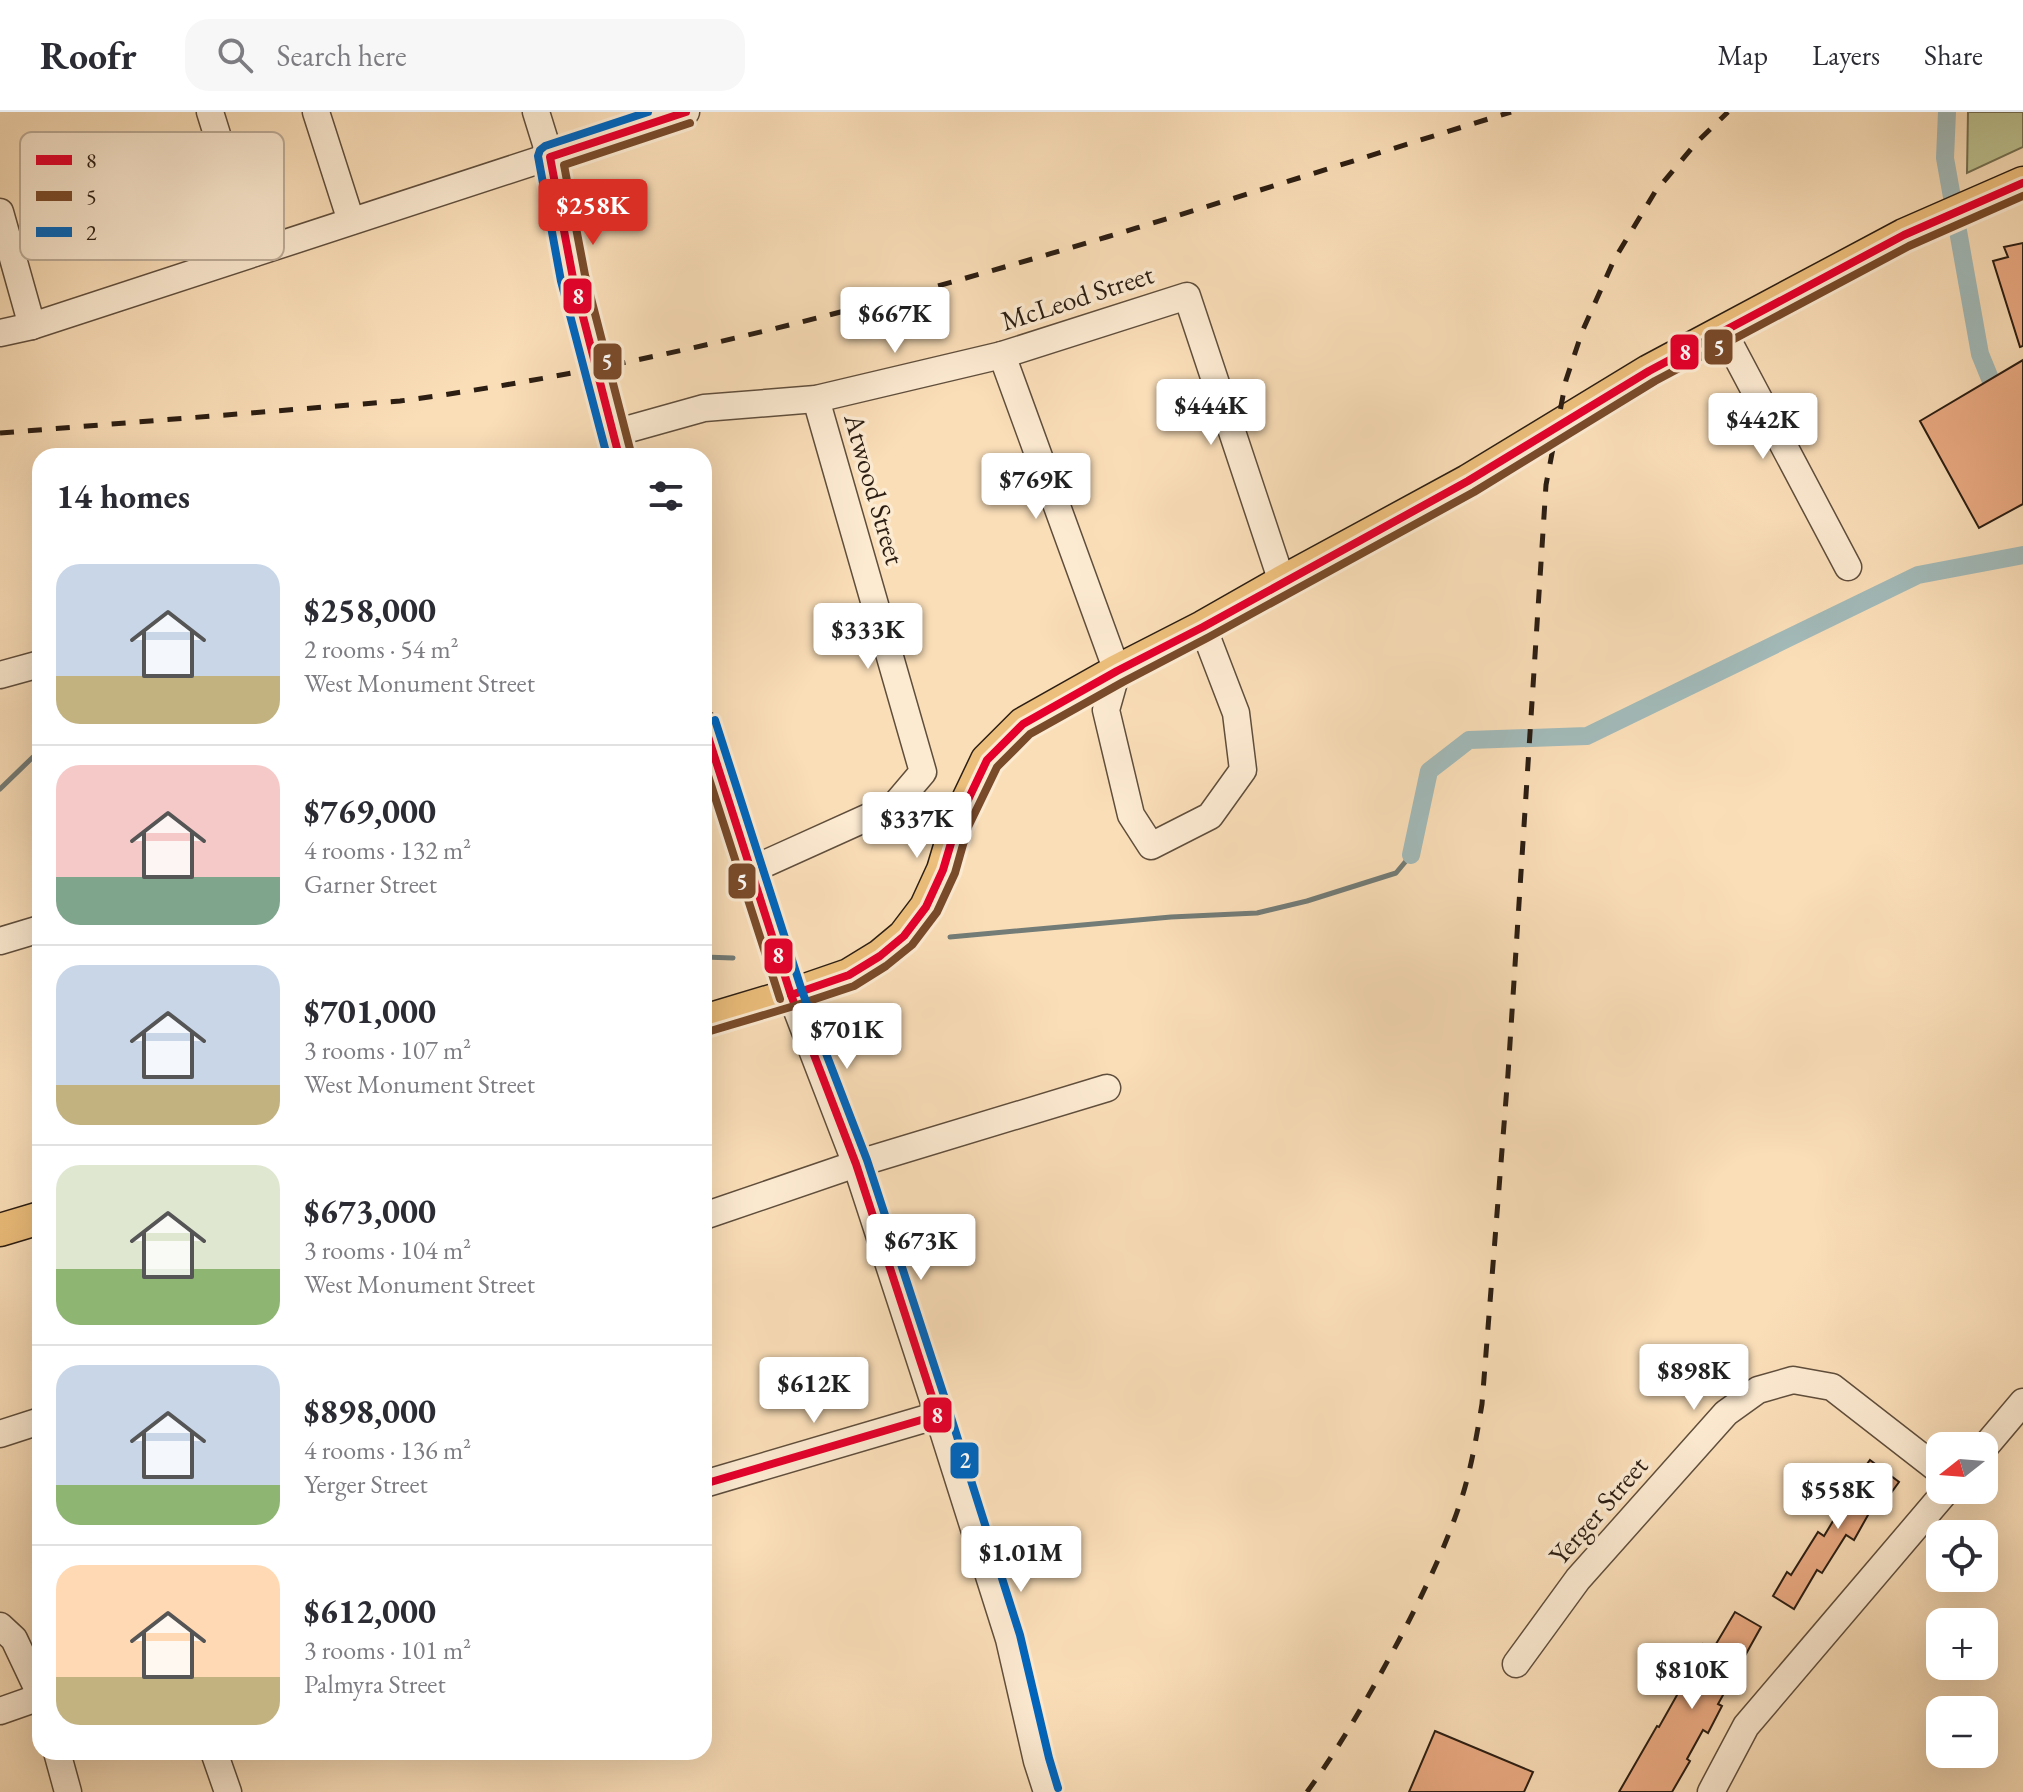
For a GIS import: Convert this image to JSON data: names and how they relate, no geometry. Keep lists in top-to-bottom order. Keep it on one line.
{"streets":{"street":["McLeod Street","Atwood Street","Yerger Street"]},"crossings":[["McLeod Street","Atwood Street"]],"lines":["transit line 8","transit line 2","transit line 5"],"legend":["8","5","2"],"north":"left","page":{"header":"Roofr","search":"Search here","nav":["Map","Layers","Share"],"price":["$258K","$667K","$444K","$442K","$769K","$333K","$337K","$701K","$673K","$898K","$612K","$558K","$1.01M","$810K"],"heading":"14 homes","list":[{"name":"$258,000","note":"2 rooms · 54 m² · West Monument Street"},{"name":"$769,000","note":"4 rooms · 132 m² · Garner Street"},{"name":"$701,000","note":"3 rooms · 107 m² · West Monument Street"},{"name":"$673,000","note":"3 rooms · 104 m² · West Monument Street"},{"name":"$898,000","note":"4 rooms · 136 m² · Yerger Street"},{"name":"$612,000","note":"3 rooms · 101 m² · Palmyra Street"}],"map_buttons":["+","−"]}}
